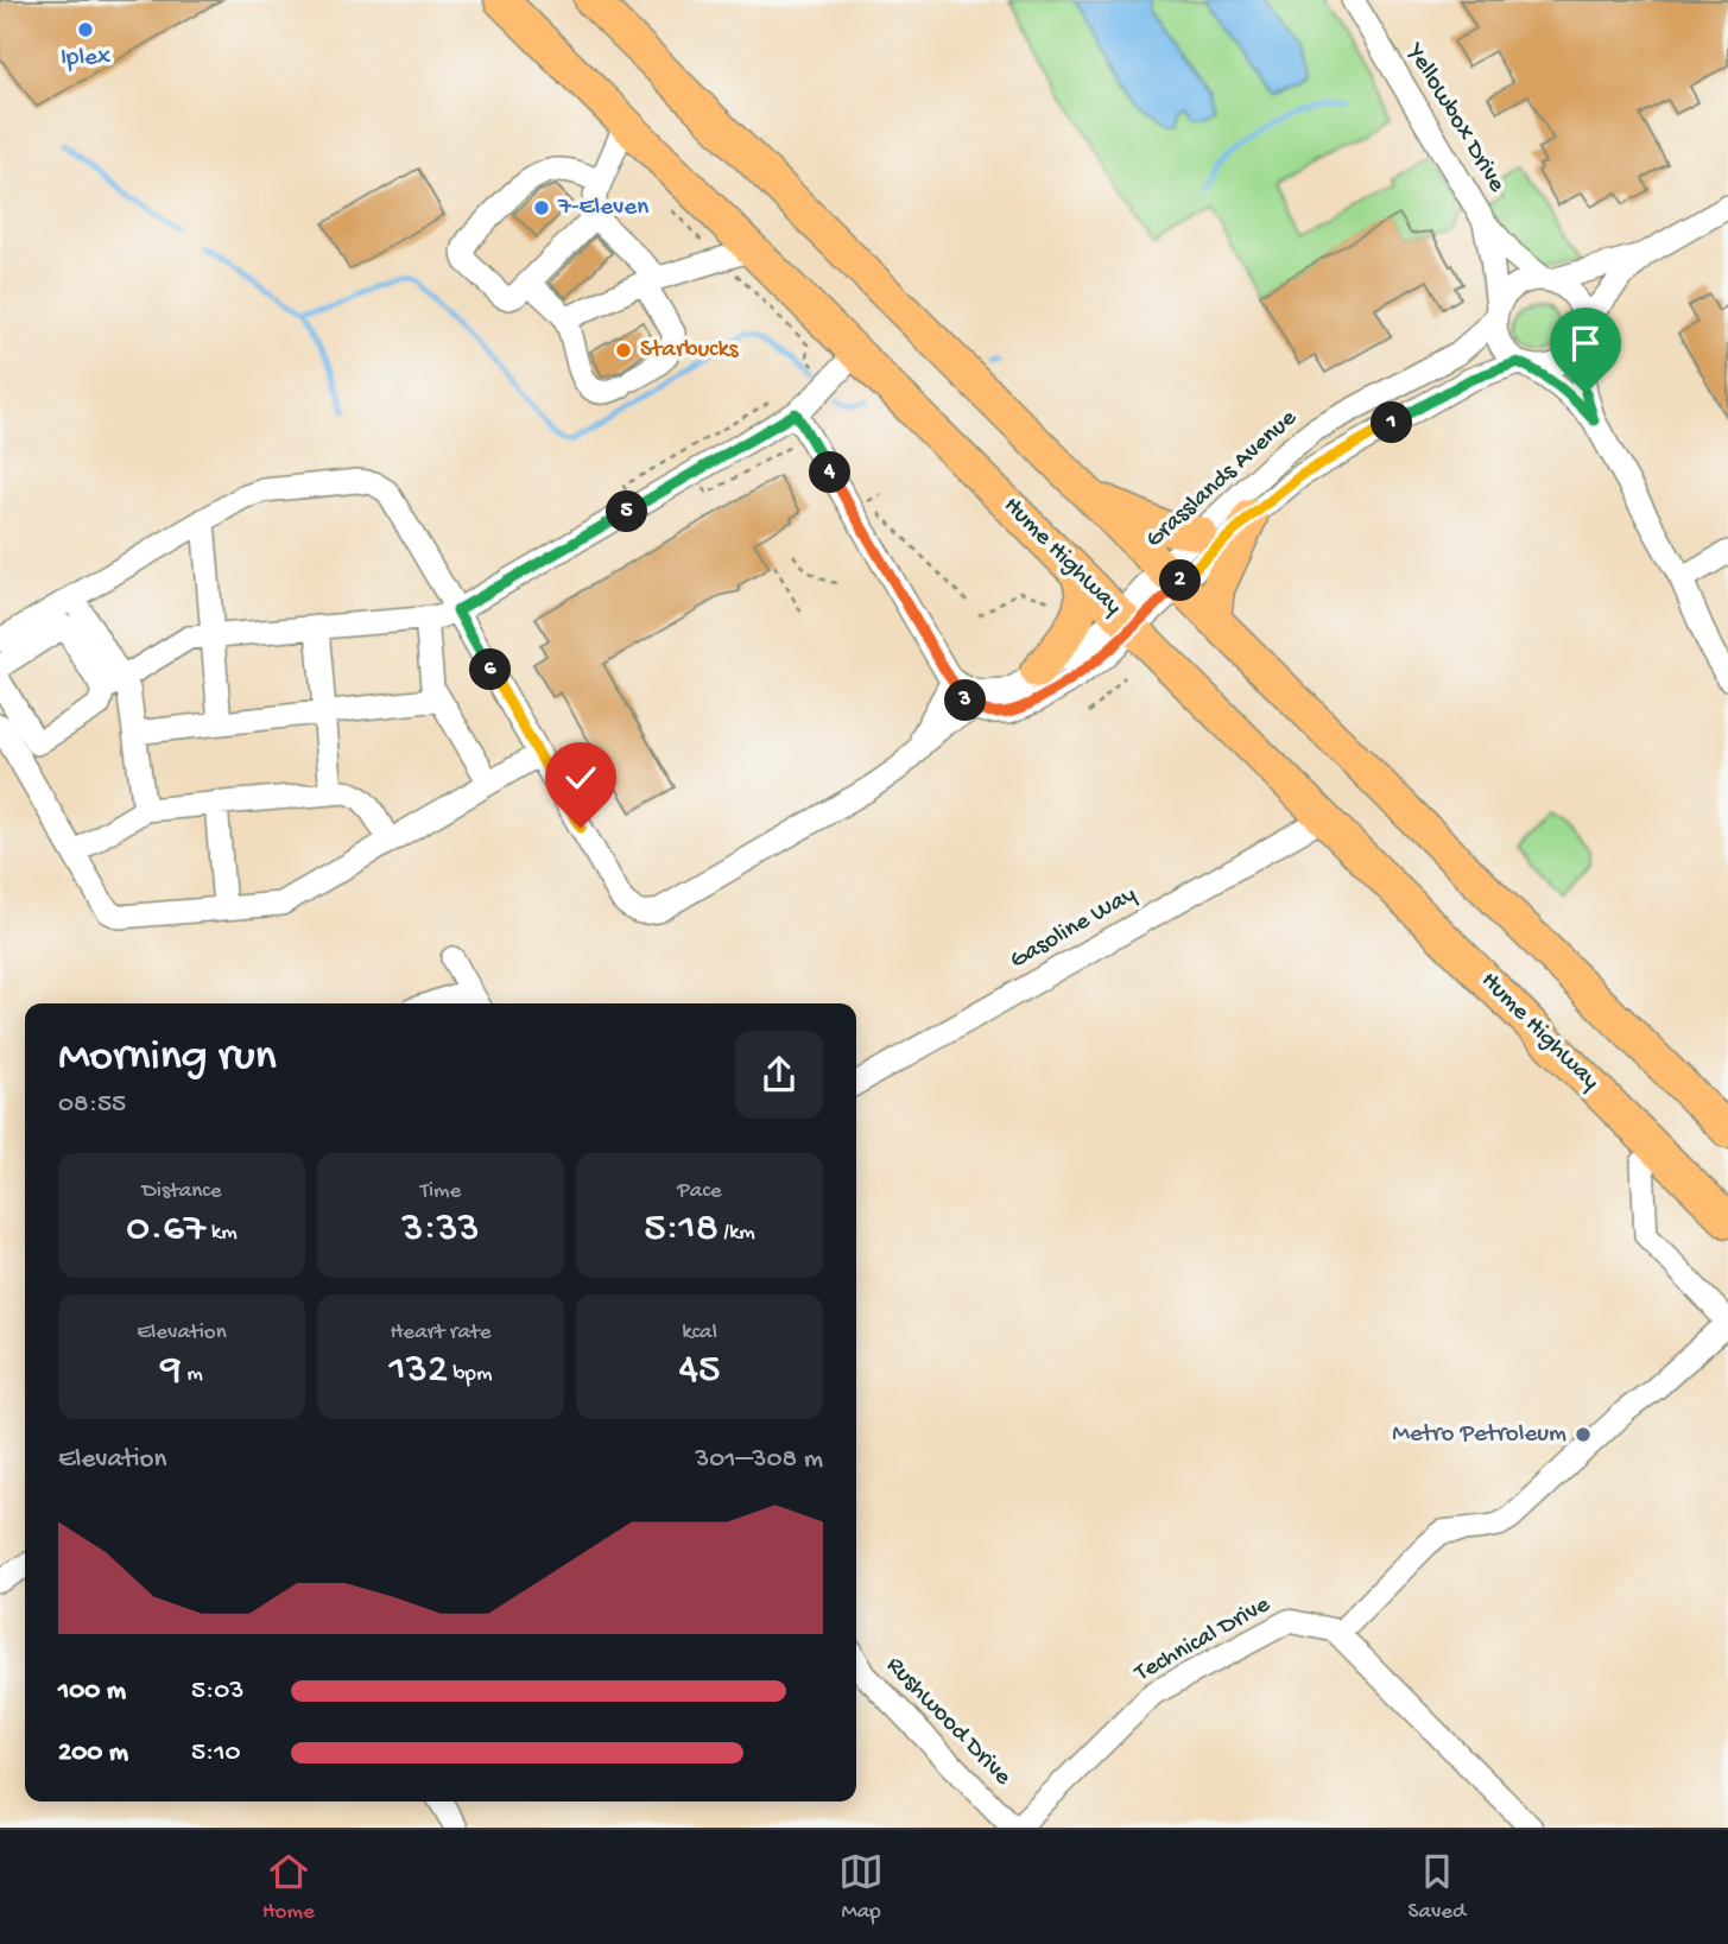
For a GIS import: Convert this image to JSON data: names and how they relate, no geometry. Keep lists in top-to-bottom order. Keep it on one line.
{"streets":{"highway":["Hume Highway"],"street":["Yellowbox Drive","Grasslands Avenue","Gasoline Way","Technical Drive","Rushwood Drive"]},"crossings":[["Grasslands Avenue","Hume Highway"],["Hume Highway","Gasoline Way"],["Technical Drive","Rushwood Drive"]],"places":["Iplex","7-Eleven","Starbucks","Metro Petroleum"],"page":{"pins":["1","4","5","2","6","3"],"heading":["Morning run","08:55"],"stats":[["Distance","0.67 km"],["Time","3:33"],["Pace","5:18 /km"],["Elevation","9 m"],["Heart rate","132 bpm"],["kcal","45"]],"chart":["Elevation","301–308 m"],"list":[{"name":"100 m","note":"5:03"},{"name":"200 m","note":"5:10"}],"tabs":["Home","Map","Saved"]}}
